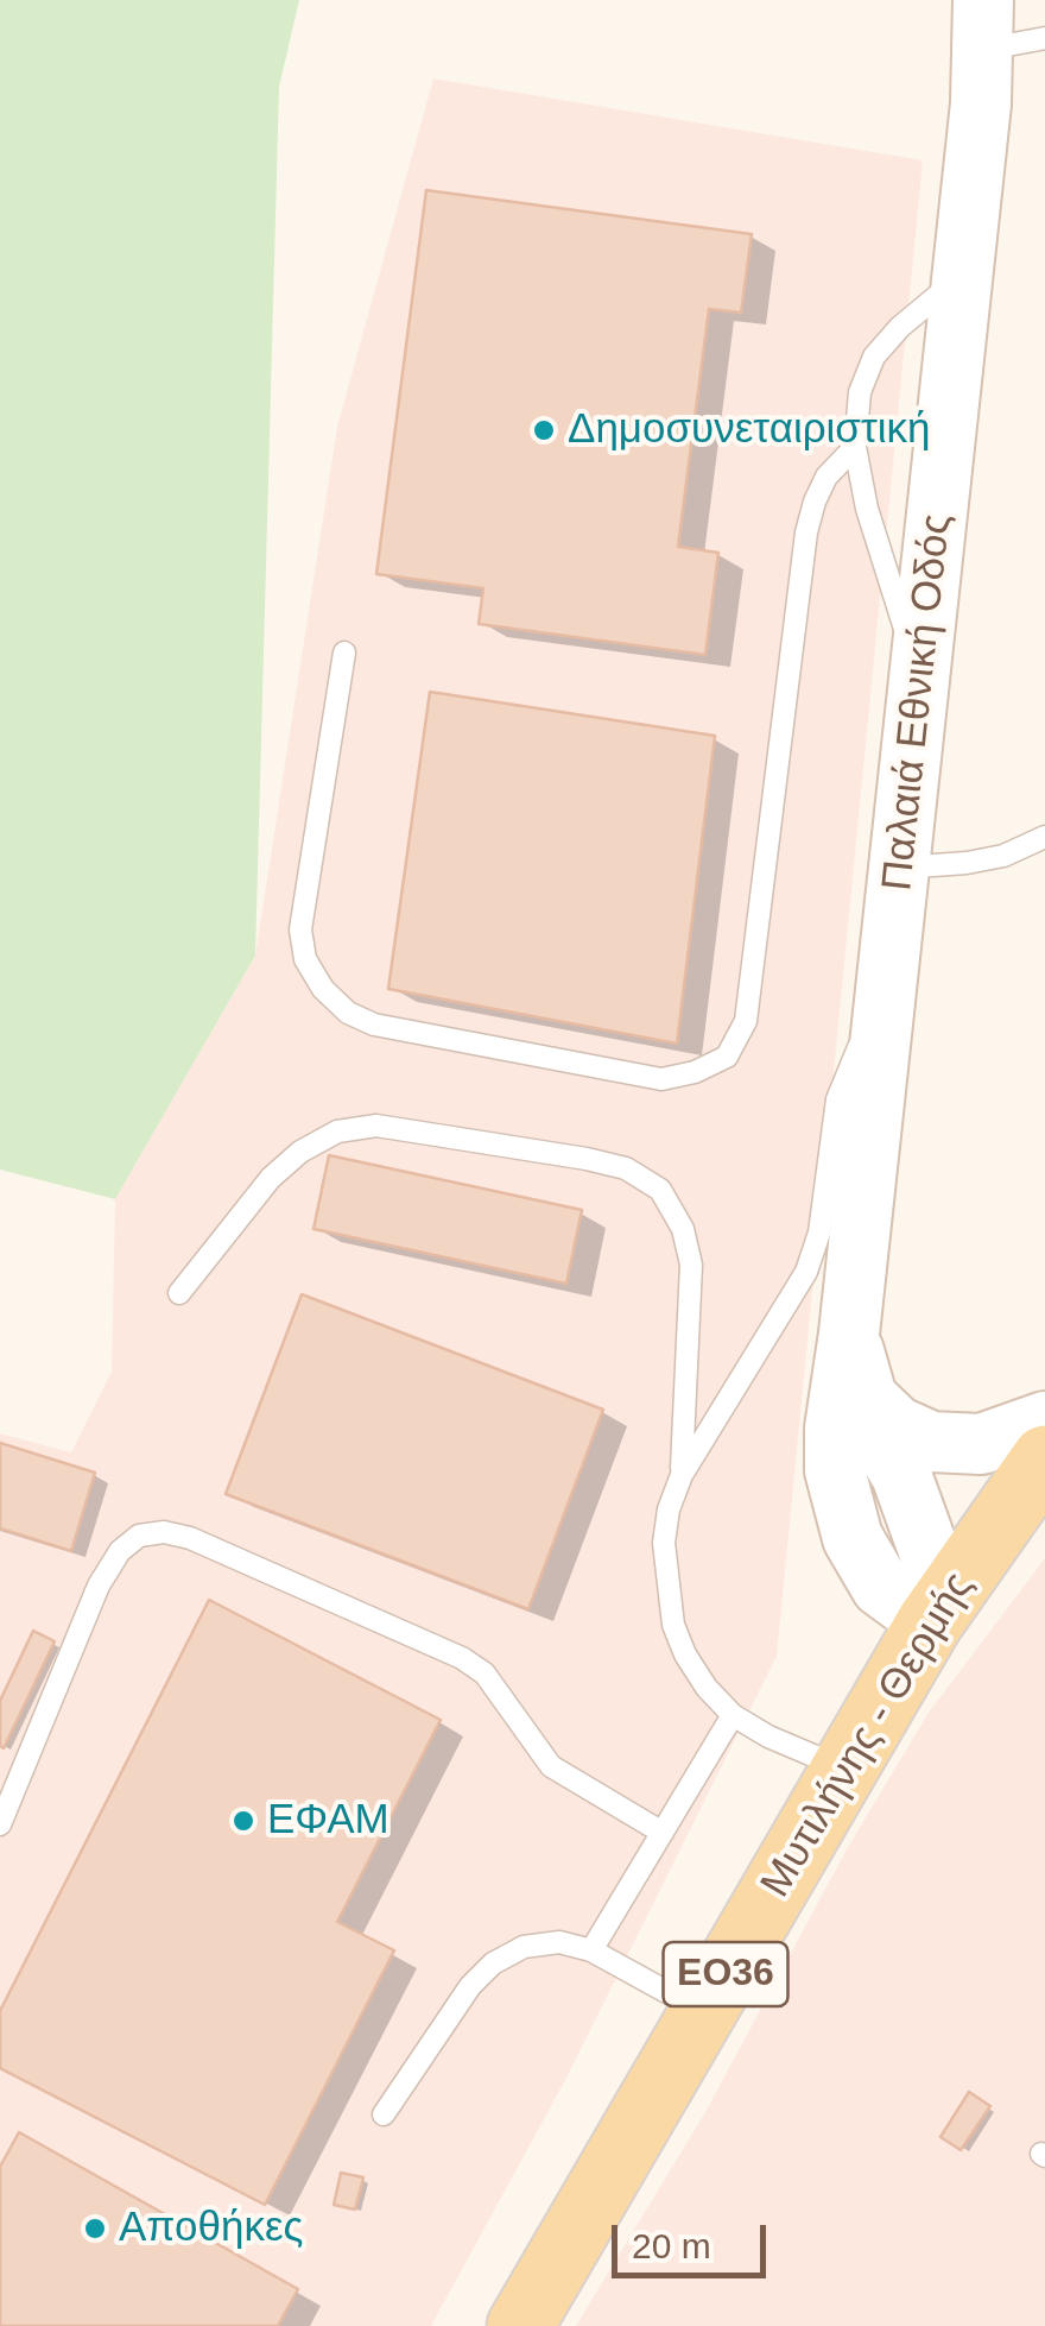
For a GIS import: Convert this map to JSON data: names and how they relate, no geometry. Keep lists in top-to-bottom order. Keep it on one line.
{"streets":{"main road":["Παλαιά Εθνική Οδός","Μυτιλήνης - Θερμής","ΕΟ36"]},"crossings":[["Παλαιά Εθνική Οδός","Μυτιλήνης - Θερμής"]],"places":["Δημοσυνεταιριστική","ΕΦΑΜ","Αποθήκες"],"scale_bar":"20 m"}
